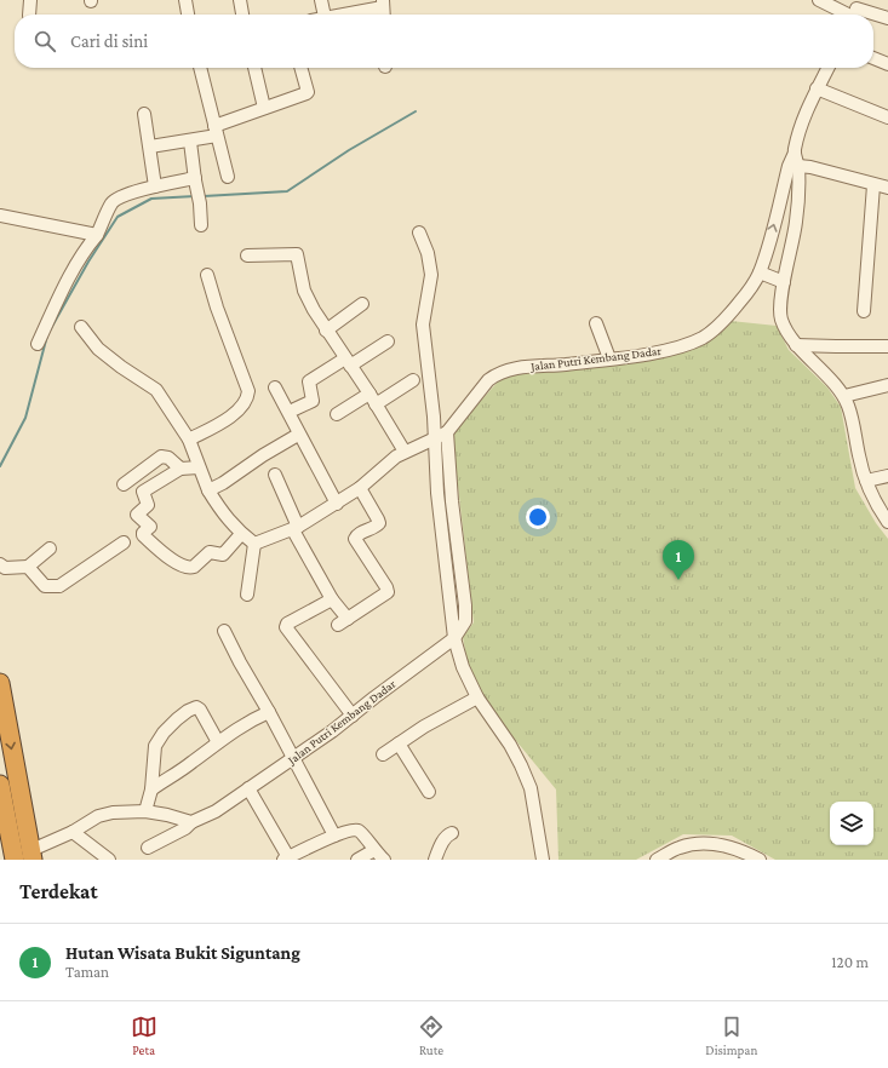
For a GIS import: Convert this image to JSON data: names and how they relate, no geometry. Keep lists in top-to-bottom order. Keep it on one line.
{"streets":{"street":["Jalan Putri Kembang Dadar"]},"page":{"search":"Cari di sini","pins":"1","heading":"Terdekat","list":[{"mark":"1","name":"Hutan Wisata Bukit Siguntang","note":"Taman","value":"120 m"}],"nav":["Peta","Rute","Disimpan"]}}
